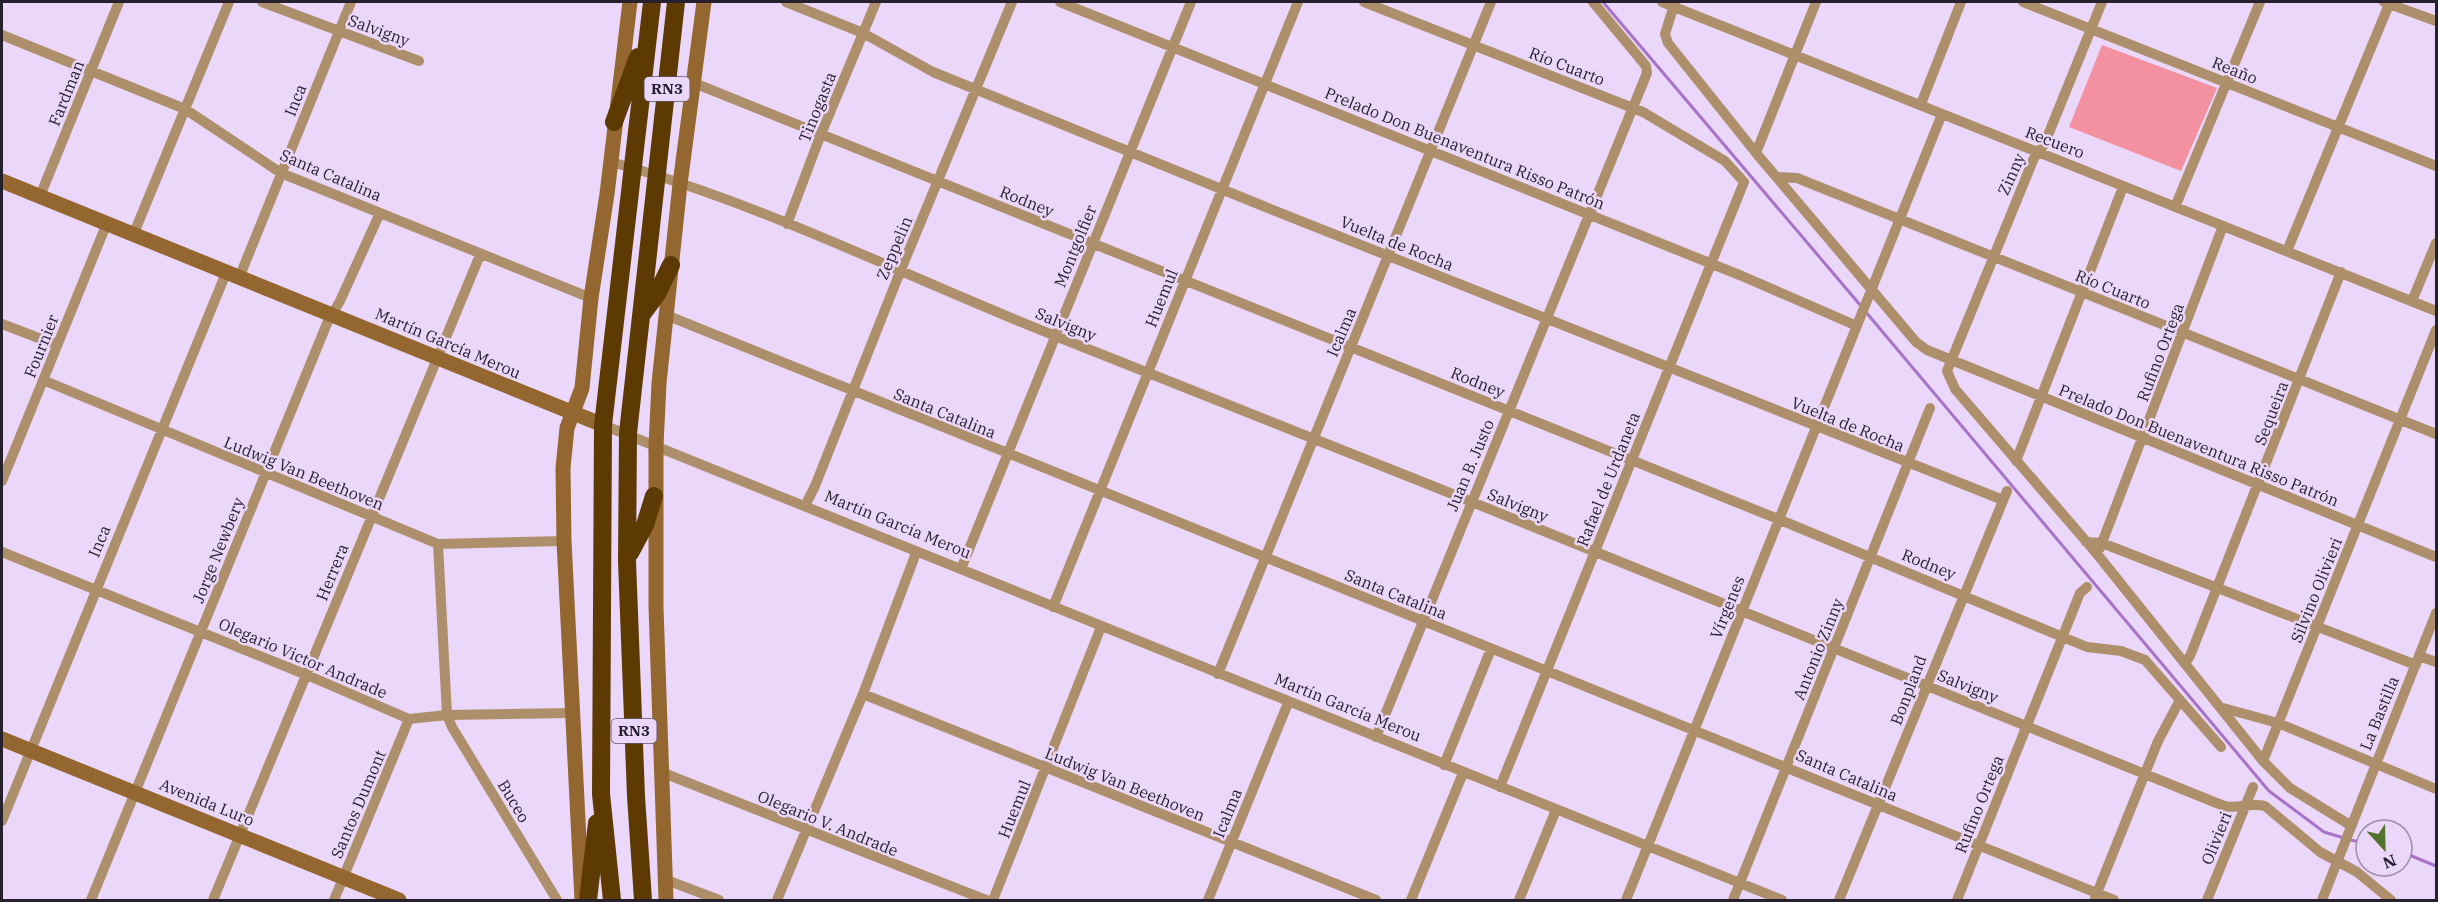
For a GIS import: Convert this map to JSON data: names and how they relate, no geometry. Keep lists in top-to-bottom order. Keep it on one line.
{"streets":{"highway":["RN3"],"street":["Salvigny","Río Cuarto","Reaño","Fardman","Inca","Tinogasta","Recuero","Prelado Don Buenaventura Risso Patrón","Zinny","Santa Catalina","Rodney","Vuelta de Rocha","Montgolfier","Zeppelin","Huemul","Icalma","Martín García Merou","Fournier","Rufino Ortega","Sequeira","Juan B. Justo","Ludwig Van Beethoven","Rafael de Urdaneta","Jorge Newbery","Herrera","Silvino Olivieri","Vírgenes","Antonio Zinny","Olegario Victor Andrade","Bonpland","La Bastilla","Buceo","Avenida Luro","Santos Dumont","Olegario V. Andrade","Olivieri"]},"crossings":[["Salvigny","RN3"],["Salvigny","Inca"],["Salvigny","Tinogasta"],["Salvigny","Montgolfier"],["Salvigny","Zeppelin"],["Salvigny","Huemul"],["Salvigny","Icalma"],["Salvigny","Rufino Ortega"],["Salvigny","Juan B. Justo"],["Salvigny","Rafael de Urdaneta"],["Salvigny","Vírgenes"],["Salvigny","Antonio Zinny"],["Salvigny","Bonpland"],["Salvigny","La Bastilla"],["Salvigny","Olivieri"],["Río Cuarto","Prelado Don Buenaventura Risso Patrón"],["Río Cuarto","Zinny"],["Río Cuarto","Icalma"],["Río Cuarto","Rufino Ortega"],["Río Cuarto","Sequeira"],["Río Cuarto","Juan B. Justo"],["Río Cuarto","Rafael de Urdaneta"],["Río Cuarto","Silvino Olivieri"],["Reaño","Zinny"],["RN3","Martín García Merou"],["Fardman","Santa Catalina"],["Fardman","Martín García Merou"],["Inca","Santa Catalina"],["Inca","Martín García Merou"],["Inca","Ludwig Van Beethoven"],["Inca","Olegario Victor Andrade"],["Inca","Avenida Luro"],["Tinogasta","Rodney"],["Tinogasta","Vuelta de Rocha"],["Recuero","Prelado Don Buenaventura Risso Patrón"],["Recuero","Zinny"],["Recuero","Rufino Ortega"],["Recuero","Sequeira"],["Prelado Don Buenaventura Risso Patrón","Zinny"],["Prelado Don Buenaventura Risso Patrón","Montgolfier"],["Prelado Don Buenaventura Risso Patrón","Huemul"],["Prelado Don Buenaventura Risso Patrón","Icalma"],["Prelado Don Buenaventura Risso Patrón","Rufino Ortega"],["Prelado Don Buenaventura Risso Patrón","Sequeira"],["Prelado Don Buenaventura Risso Patrón","Juan B. Justo"],["Prelado Don Buenaventura Risso Patrón","Rafael de Urdaneta"],["Prelado Don Buenaventura Risso Patrón","Silvino Olivieri"],["Prelado Don Buenaventura Risso Patrón","Vírgenes"],["Santa Catalina","Montgolfier"],["Santa Catalina","Zeppelin"],["Santa Catalina","Huemul"],["Santa Catalina","Icalma"],["Santa Catalina","Rufino Ortega"],["Santa Catalina","Juan B. Justo"],["Santa Catalina","Rafael de Urdaneta"],["Santa Catalina","Jorge Newbery"],["Santa Catalina","Herrera"],["Santa Catalina","Vírgenes"],["Santa Catalina","Antonio Zinny"],["Santa Catalina","Bonpland"],["Rodney","Montgolfier"],["Rodney","Zeppelin"],["Rodney","Huemul"],["Rodney","Icalma"],["Rodney","Rufino Ortega"],["Rodney","Juan B. Justo"],["Rodney","Rafael de Urdaneta"],["Rodney","Vírgenes"],["Rodney","Antonio Zinny"],["Rodney","Bonpland"],["Vuelta de Rocha","Montgolfier"],["Vuelta de Rocha","Zeppelin"],["Vuelta de Rocha","Huemul"],["Vuelta de Rocha","Icalma"],["Vuelta de Rocha","Juan B. Justo"],["Vuelta de Rocha","Rafael de Urdaneta"],["Vuelta de Rocha","Vírgenes"],["Vuelta de Rocha","Antonio Zinny"],["Vuelta de Rocha","Bonpland"],["Montgolfier","Martín García Merou"],["Zeppelin","Martín García Merou"],["Huemul","Martín García Merou"],["Huemul","Ludwig Van Beethoven"],["Icalma","Martín García Merou"],["Icalma","Ludwig Van Beethoven"],["Martín García Merou","Fournier"],["Martín García Merou","Juan B. Justo"],["Martín García Merou","Rafael de Urdaneta"],["Martín García Merou","Jorge Newbery"],["Martín García Merou","Herrera"],["Martín García Merou","Vírgenes"],["Martín García Merou","Antonio Zinny"],["Fournier","Ludwig Van Beethoven"],["Ludwig Van Beethoven","Jorge Newbery"],["Ludwig Van Beethoven","Herrera"],["Jorge Newbery","Olegario Victor Andrade"],["Jorge Newbery","Avenida Luro"],["Herrera","Olegario Victor Andrade"],["Herrera","Avenida Luro"],["Olegario Victor Andrade","Buceo"],["Olegario Victor Andrade","Santos Dumont"],["Avenida Luro","Santos Dumont"]],"north":"bottom"}
